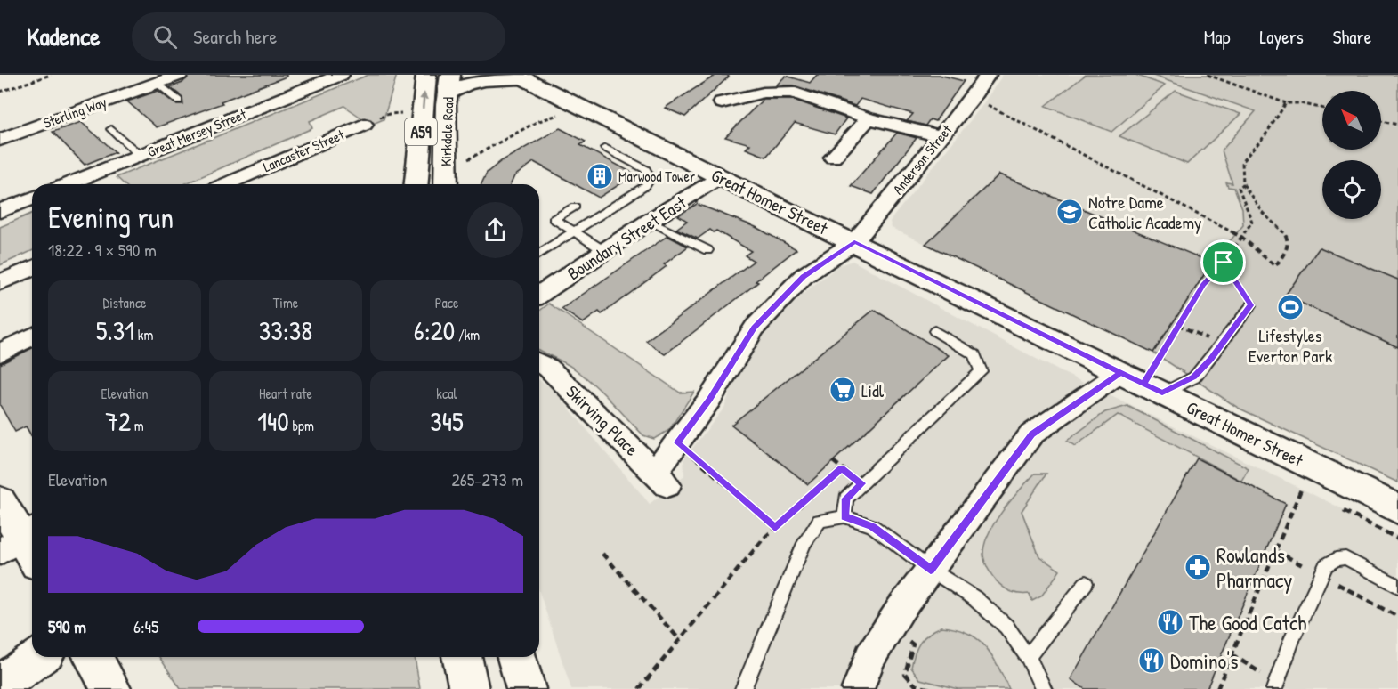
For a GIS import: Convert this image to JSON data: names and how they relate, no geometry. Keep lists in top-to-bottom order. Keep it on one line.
{"streets":{"main road":["A59","Kirkdale Road","Great Homer Street"],"street":["Sterling Way","Great Mersey Street","Lancaster Street","Anderson Street","Boundary Street East","Skirving Place"]},"crossings":[["Anderson Street","Great Homer Street"],["Anderson Street","Skirving Place"],["Great Homer Street","Boundary Street East"]],"places":{"building":["Marwood Tower"],"school or university":["Notre Dame Catholic Academy"],"sports":["Lifestyles Everton Park"],"supermarket":["Lidl"],"pharmacy":["Rowlands Pharmacy"],"restaurant":["The Good Catch","Domino's"]},"north":"top left","page":{"header":"Kadence","search":"Search here","nav":["Map","Layers","Share"],"heading":["Evening run","18:22 · 9 × 590 m"],"stats":[["Distance","5.31 km"],["Time","33:38"],["Pace","6:20 /km"],["Elevation","72 m"],["Heart rate","140 bpm"],["kcal","345"]],"chart":["Elevation","265–273 m"],"list":[{"name":"590 m","note":"6:45"}]}}
